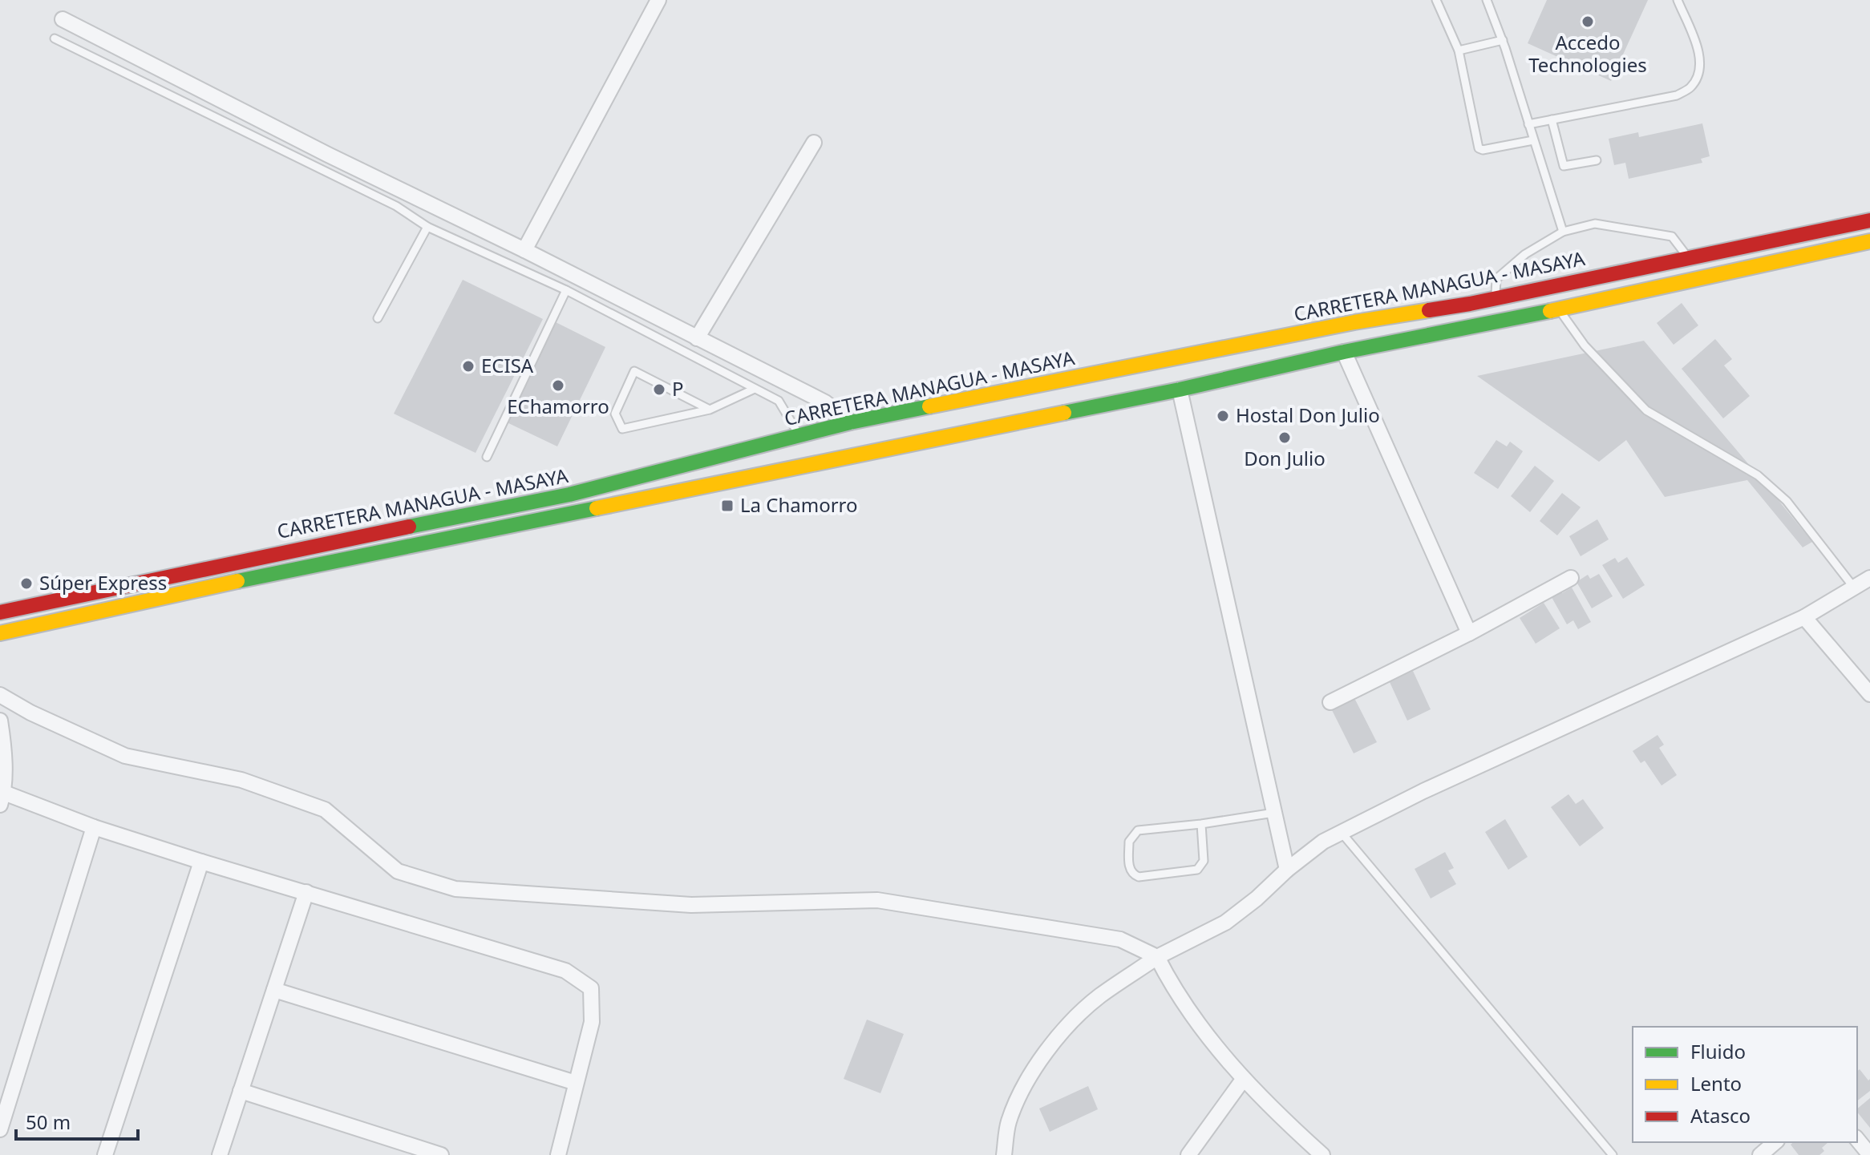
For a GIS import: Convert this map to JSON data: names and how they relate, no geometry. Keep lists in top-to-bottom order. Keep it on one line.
{"streets":{"highway":["CARRETERA MANAGUA - MASAYA"]},"places":{"other":["Accedo Technologies","ECISA","EChamorro","P","Hostal Don Julio","Don Julio","Súper Express"],"transit":["La Chamorro"]},"legend":["Fluido","Lento","Atasco"],"scale_bar":"50 m"}
